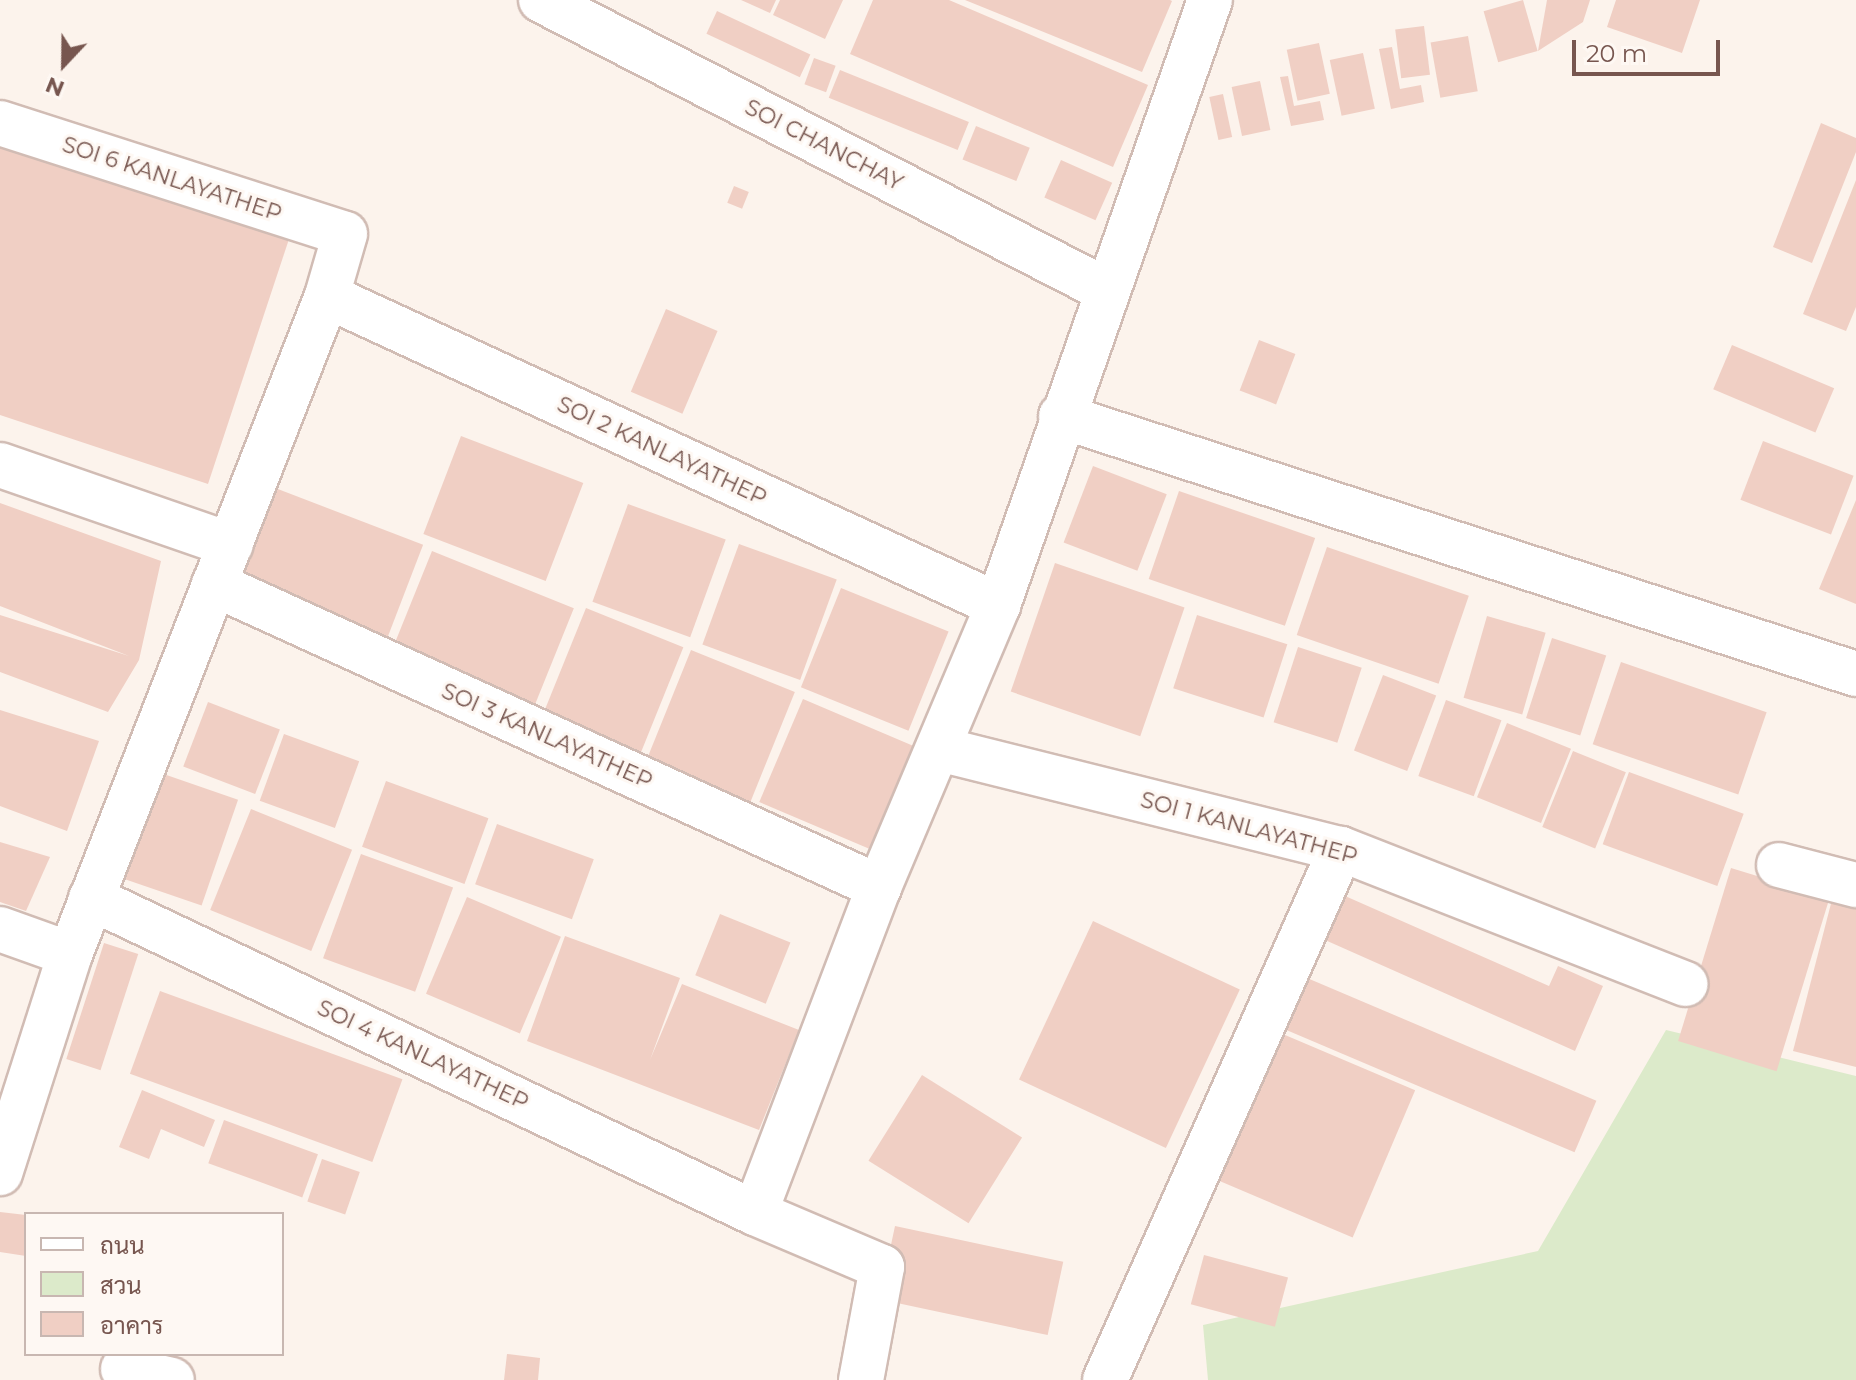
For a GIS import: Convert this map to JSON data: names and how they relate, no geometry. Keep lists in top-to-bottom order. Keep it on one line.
{"streets":{"street":["SOI CHANCHAY","SOI 6 KANLAYATHEP","SOI 2 KANLAYATHEP","SOI 3 KANLAYATHEP","SOI 1 KANLAYATHEP","SOI 4 KANLAYATHEP"]},"crossings":[["SOI 6 KANLAYATHEP","SOI 2 KANLAYATHEP"]],"legend":["ถนน","สวน","อาคาร"],"scale_bar":"20 m","north":"bottom"}
